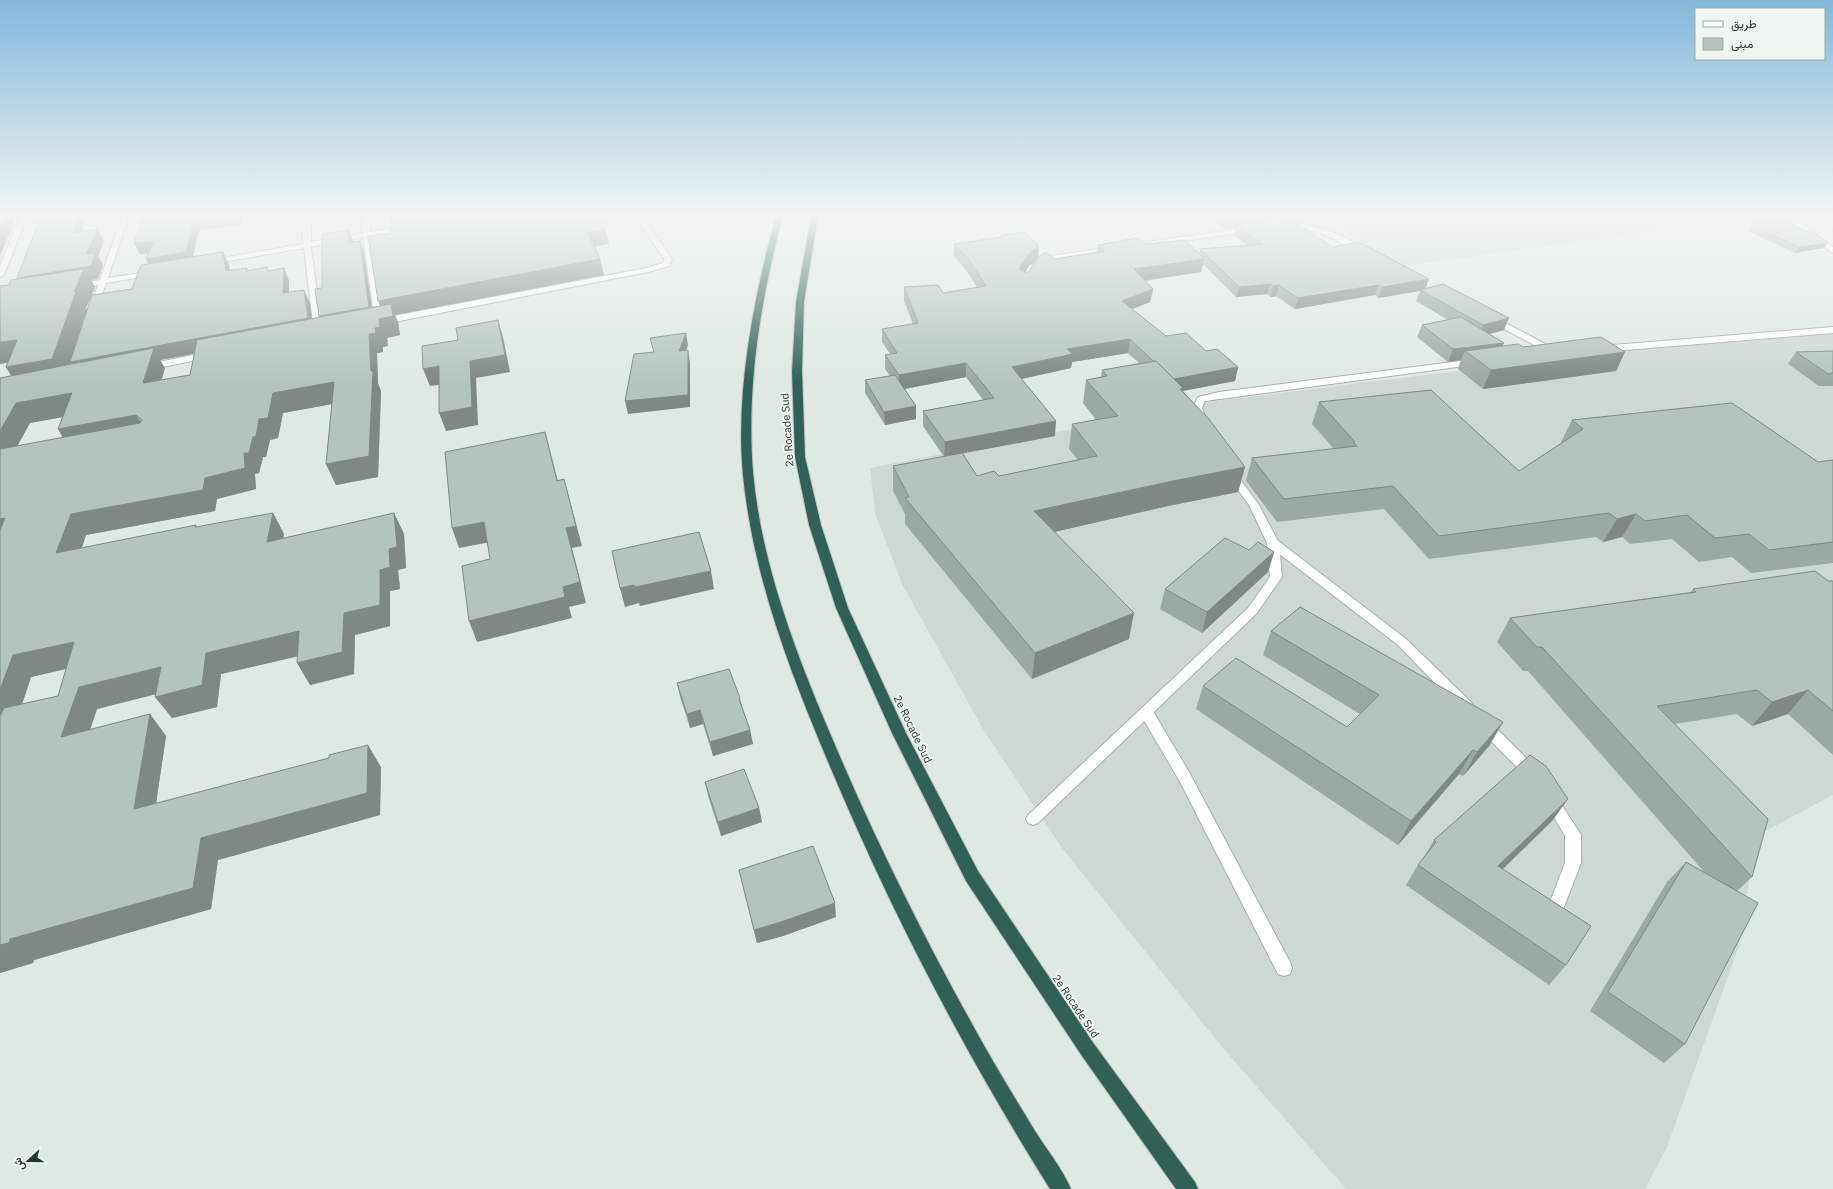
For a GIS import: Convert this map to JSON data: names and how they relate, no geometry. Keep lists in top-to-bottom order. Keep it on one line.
{"streets":{"highway":["2e Rocade Sud"]},"legend":["طريق","مبنى"],"north":"left"}
